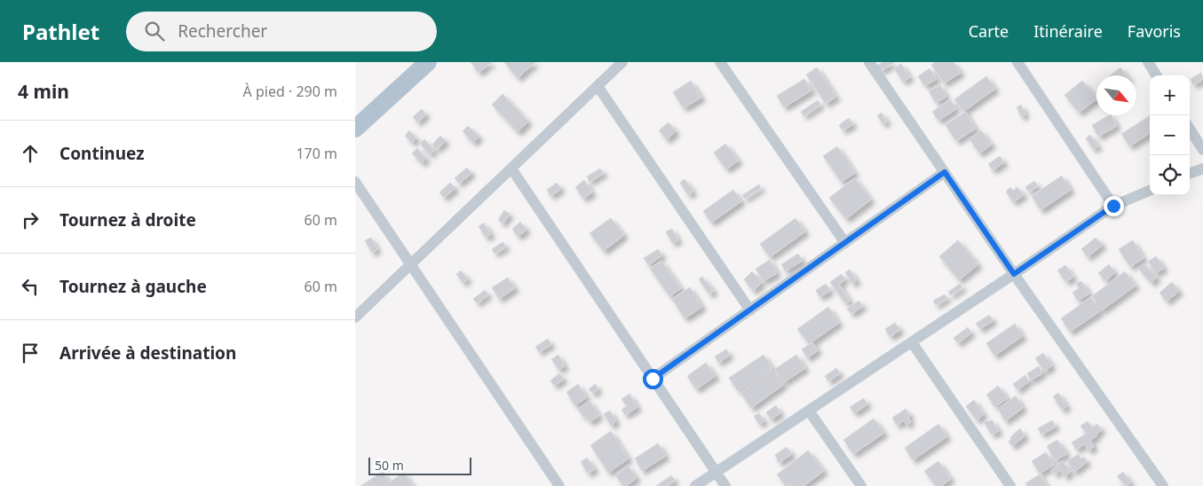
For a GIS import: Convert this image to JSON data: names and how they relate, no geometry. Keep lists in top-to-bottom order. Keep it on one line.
{"scale_bar":"50 m","north":"bottom right","page":{"header":"Pathlet","search":"Rechercher","nav":["Carte","Itinéraire","Favoris"],"heading":["4 min","À pied · 290 m"],"map_buttons":["+","−"],"list":[["Continuez","170 m"],["Tournez à droite","60 m"],["Tournez à gauche","60 m"],"Arrivée à destination"],"scale":"50 m"}}
